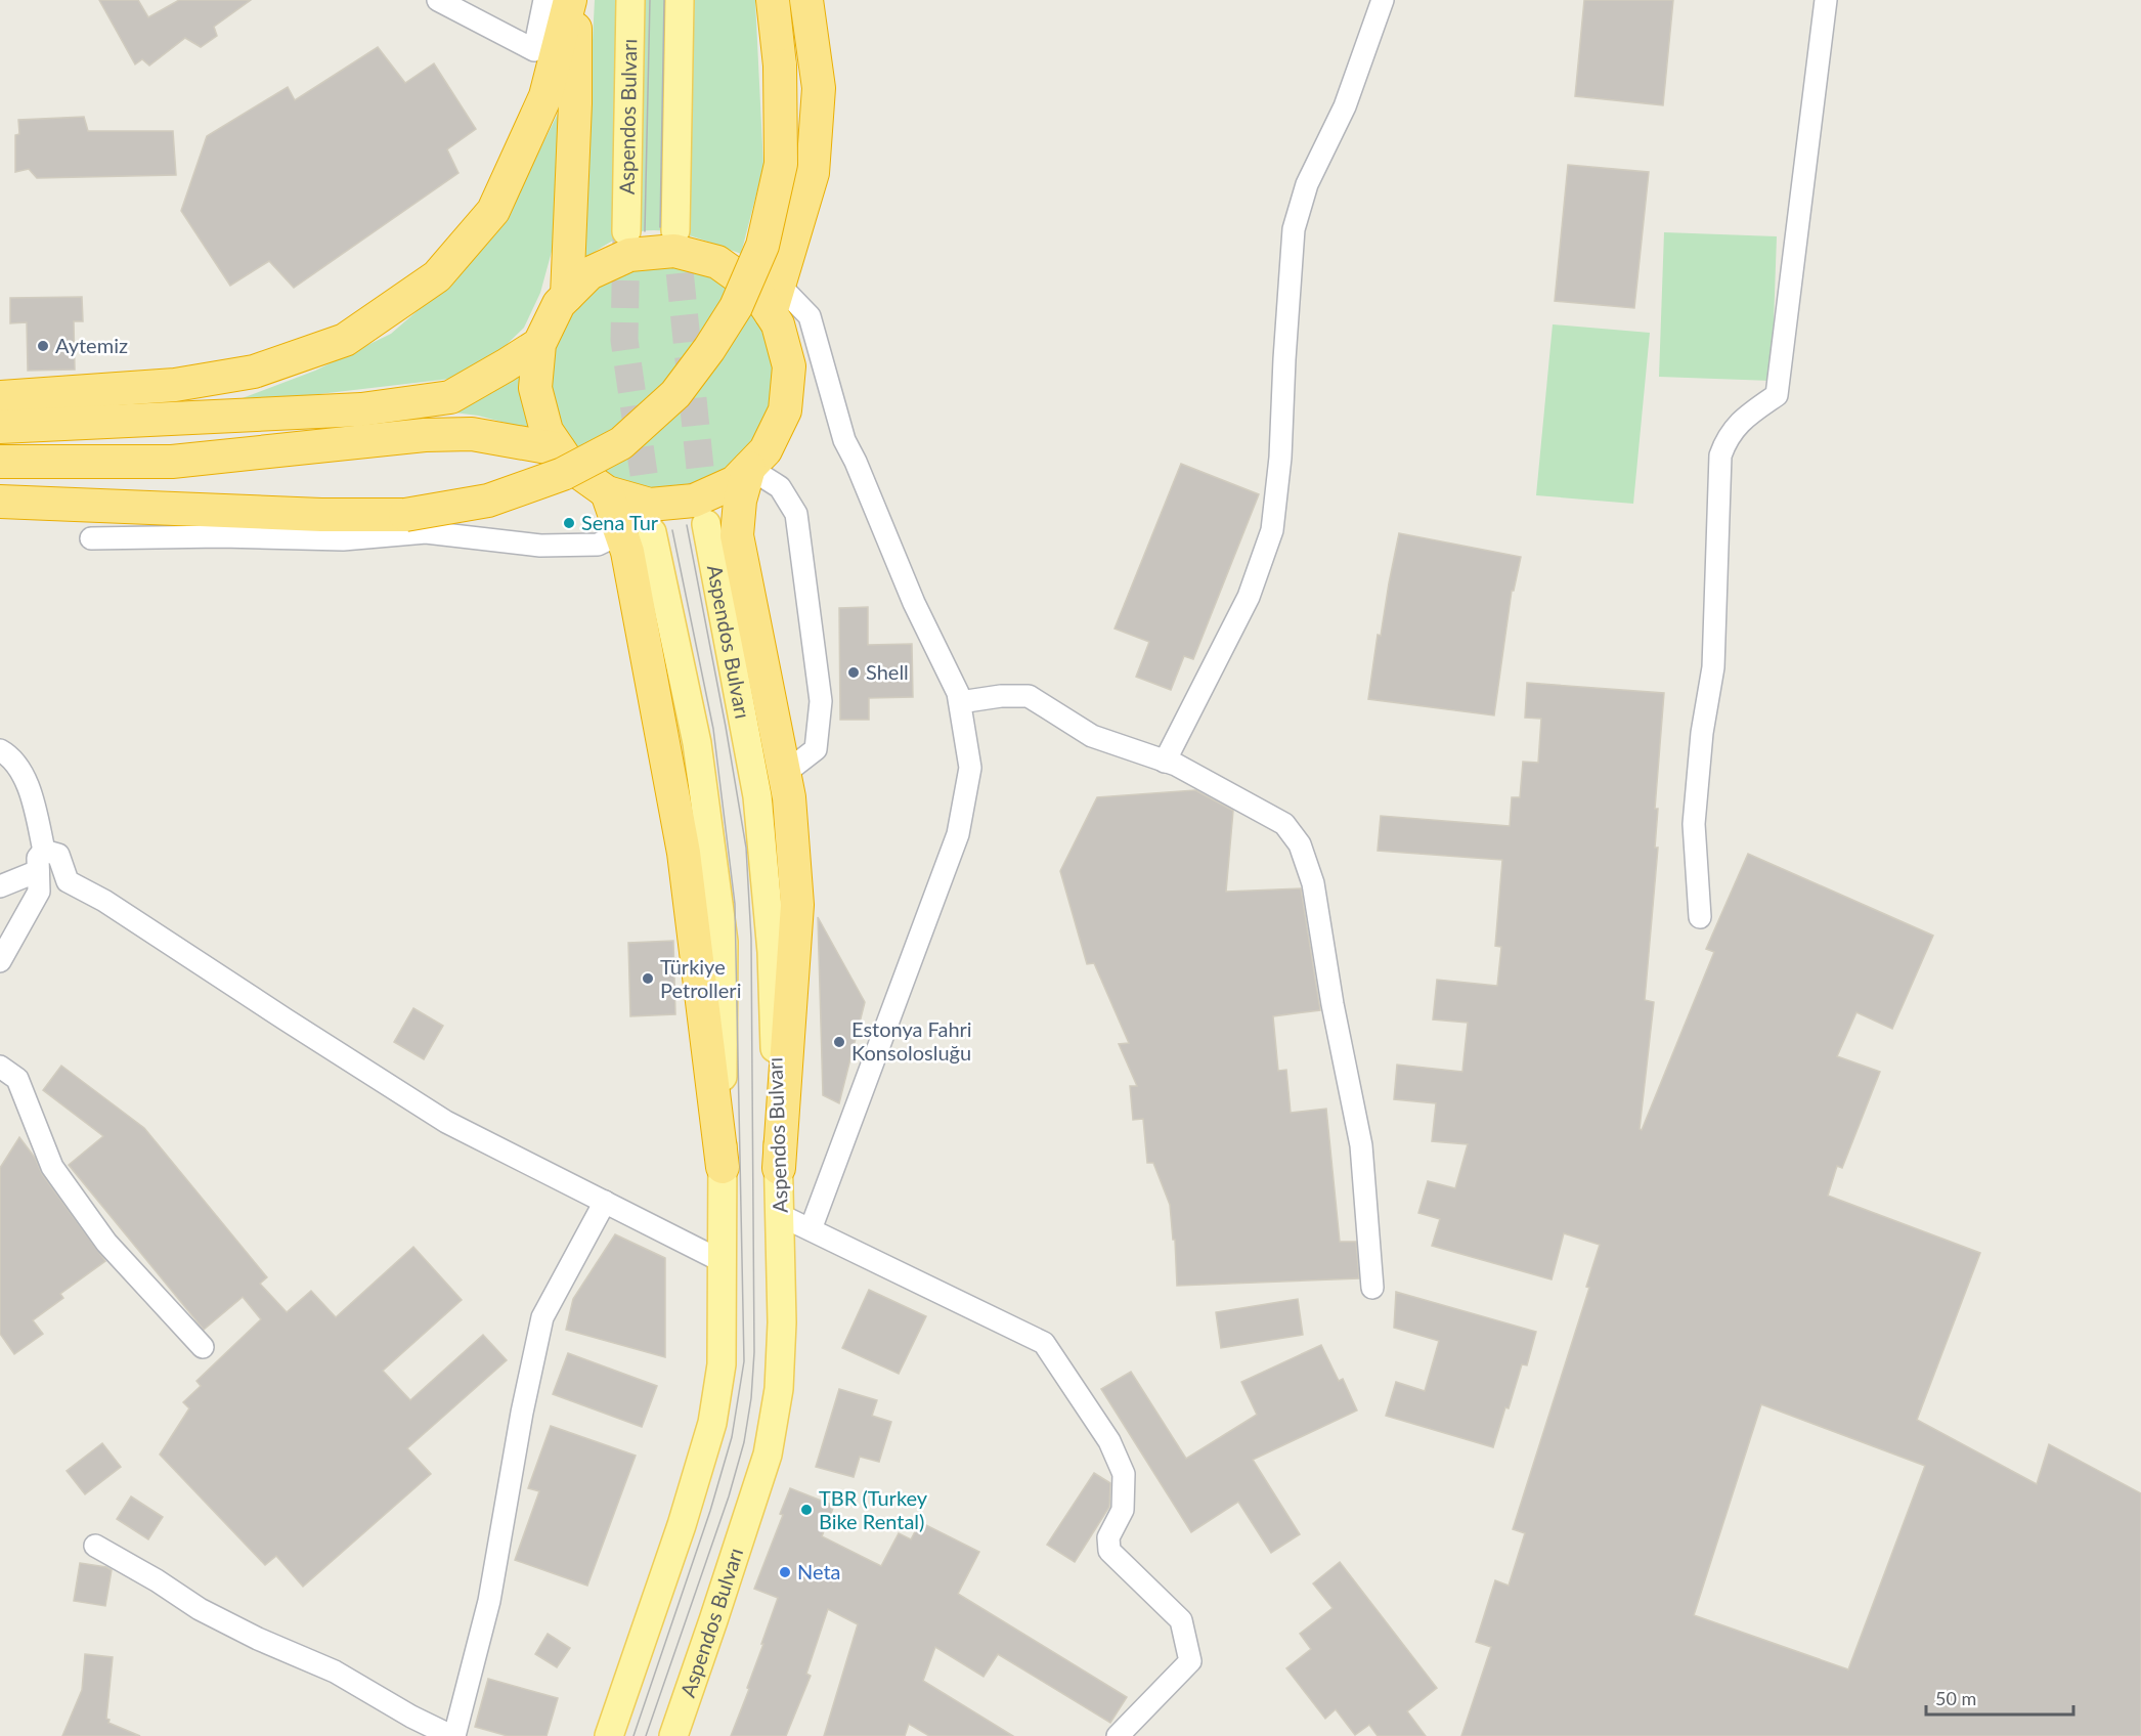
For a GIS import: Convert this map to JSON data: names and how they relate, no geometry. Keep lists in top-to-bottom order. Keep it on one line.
{"streets":{"main road":["Aspendos Bulvarı"]},"places":["Aytemiz","Sena Tur","Shell","Türkiye Petrolleri","Estonya Fahri Konsolosluğu","TBR (Turkey Bike Rental)","Neta"],"scale_bar":"50 m"}
